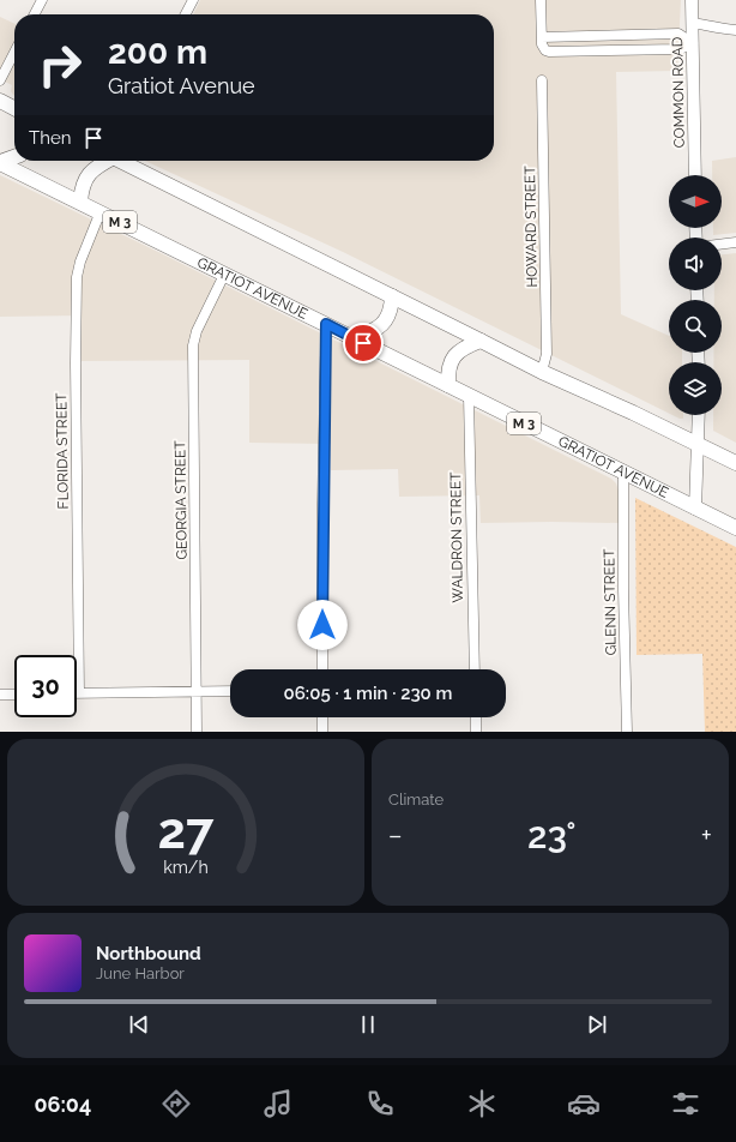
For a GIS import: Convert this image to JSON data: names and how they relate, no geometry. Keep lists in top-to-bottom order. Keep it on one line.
{"streets":{"main road":["M 3","GRATIOT AVENUE"],"street":["COMMON ROAD","HOWARD STREET","FLORIDA STREET","GEORGIA STREET","WALDRON STREET","GLENN STREET"]},"crossings":[["GRATIOT AVENUE","FLORIDA STREET"],["GRATIOT AVENUE","GEORGIA STREET"],["GRATIOT AVENUE","WALDRON STREET"],["GRATIOT AVENUE","GLENN STREET"]],"north":"right","page":{"turn":["200 m","Gratiot Avenue"],"then":"Then","limit":"30","trip":"06:05 · 1 min · 230 m","tile":"Climate","heat":["−","23°","+"],"song":["Northbound","June Harbor"],"tabs":"06:04","gauge":["27","km/h"]}}
